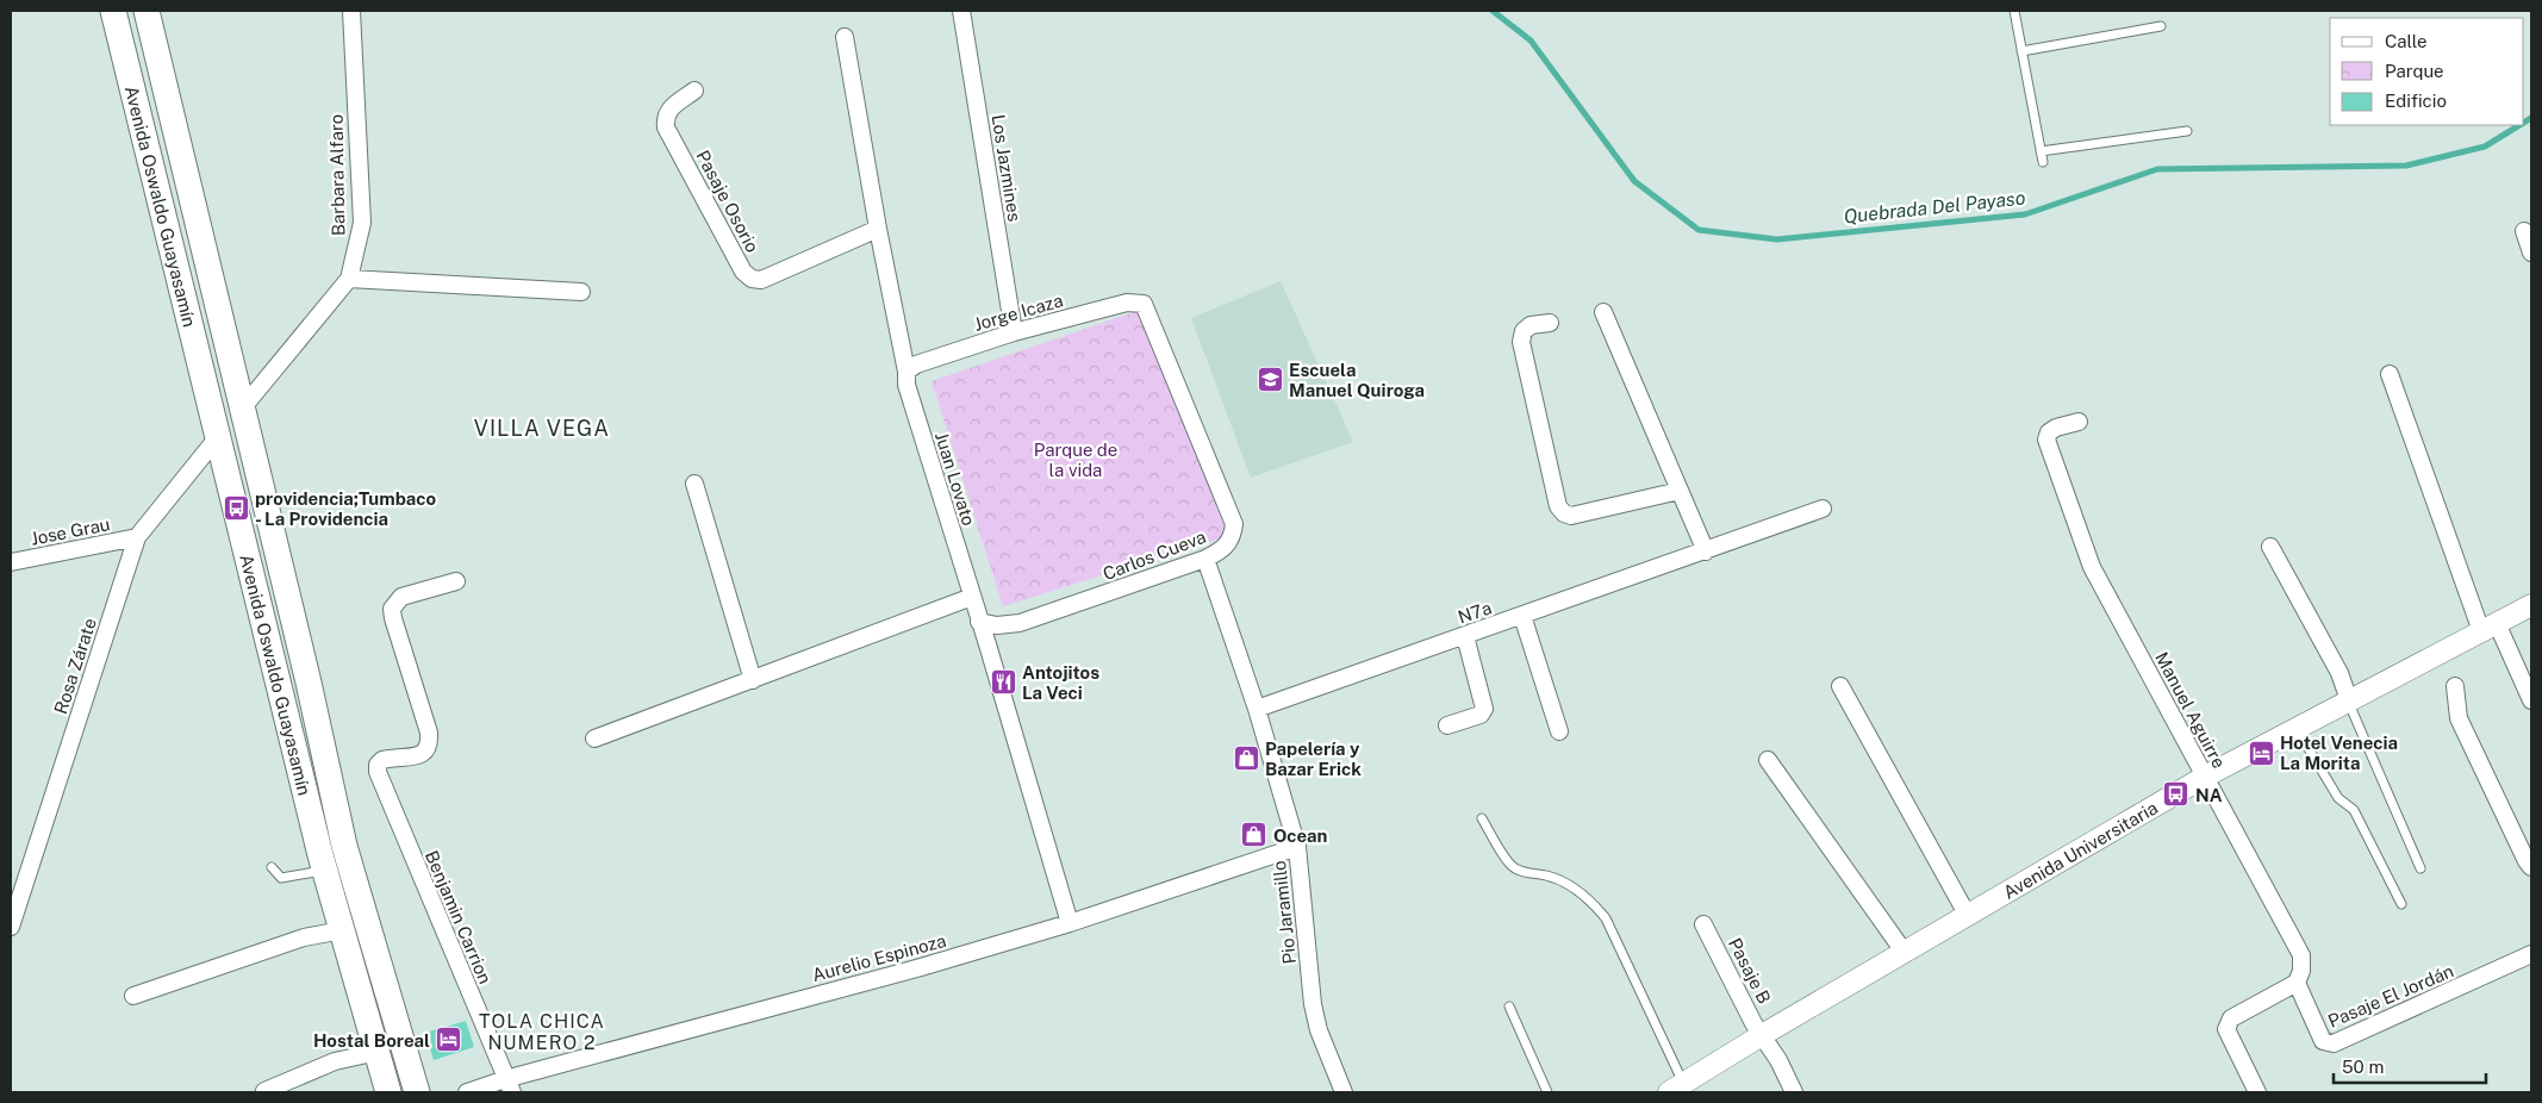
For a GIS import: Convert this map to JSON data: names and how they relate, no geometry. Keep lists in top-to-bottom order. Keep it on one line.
{"streets":{"main road":["Avenida Oswaldo Guayasamín"],"street":["Los Jazmines","Barbara Alfaro","Pasaje Osorio","Jorge Icaza","Juan Lovato","Jose Grau","Carlos Cueva","N7a","Rosa Zárate","Manuel Aguirre","Avenida Universitaria","Pio Jaramillo","Benjamin Carrion","Aurelio Espinoza","Pasaje B","Pasaje El Jordán"]},"crossings":[["Los Jazmines","Jorge Icaza"],["Barbara Alfaro","Avenida Oswaldo Guayasamín"],["Pasaje Osorio","Juan Lovato"],["Avenida Oswaldo Guayasamín","Rosa Zárate"],["Jorge Icaza","Juan Lovato"],["Jorge Icaza","Carlos Cueva"],["Juan Lovato","Carlos Cueva"],["Juan Lovato","Aurelio Espinoza"],["Jose Grau","Rosa Zárate"],["Carlos Cueva","Pio Jaramillo"],["N7a","Pio Jaramillo"],["Manuel Aguirre","Avenida Universitaria"],["Manuel Aguirre","Pasaje El Jordán"],["Avenida Universitaria","Pasaje B"],["Pio Jaramillo","Aurelio Espinoza"],["Benjamin Carrion","Aurelio Espinoza"]],"districts":["VILLA VEGA","TOLA CHICA NUMERO 2"],"water":["Quebrada Del Payaso"],"parks":["Parque de la vida"],"places":{"school or university":["Escuela Manuel Quiroga"],"bus stop":["providencia;Tumbaco - La Providencia","NA"],"restaurant":["Antojitos La Veci"],"hotel":["Hotel Venecia La Morita","Hostal Boreal"],"shop":["Papelería y Bazar Erick","Ocean"]},"legend":["Calle","Parque","Edificio"],"scale_bar":"50 m"}
